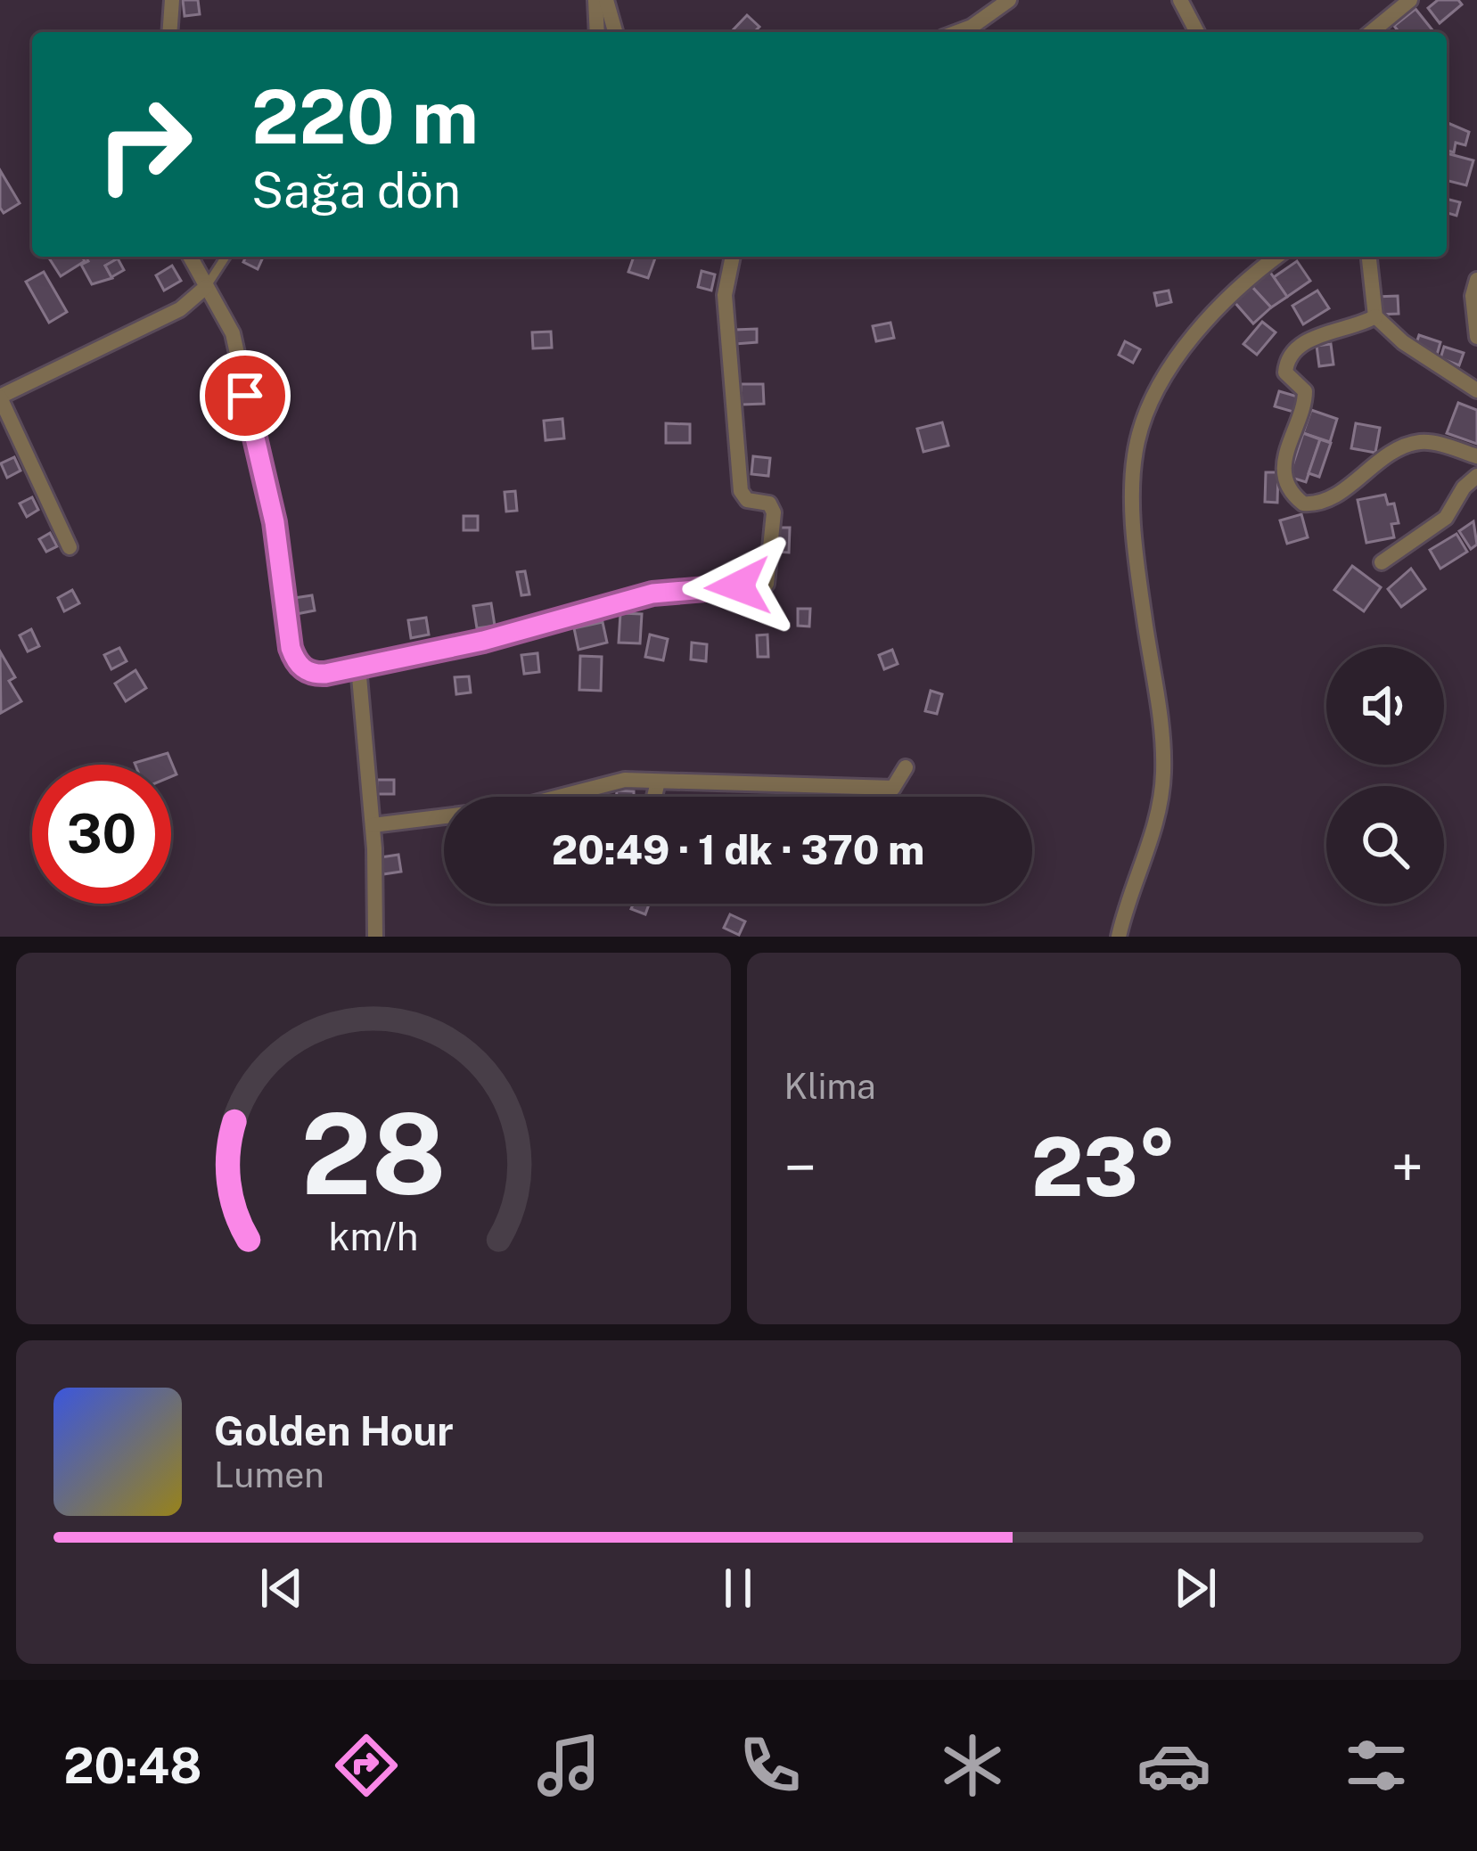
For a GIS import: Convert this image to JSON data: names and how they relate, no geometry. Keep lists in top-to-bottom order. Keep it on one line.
{"page":{"turn":["220 m","Sağa dön"],"limit":"30","trip":"20:49 · 1 dk · 370 m","tile":"Klima","heat":["−","23°","+"],"song":["Golden Hour","Lumen"],"tabs":"20:48","gauge":["28","km/h"]}}
